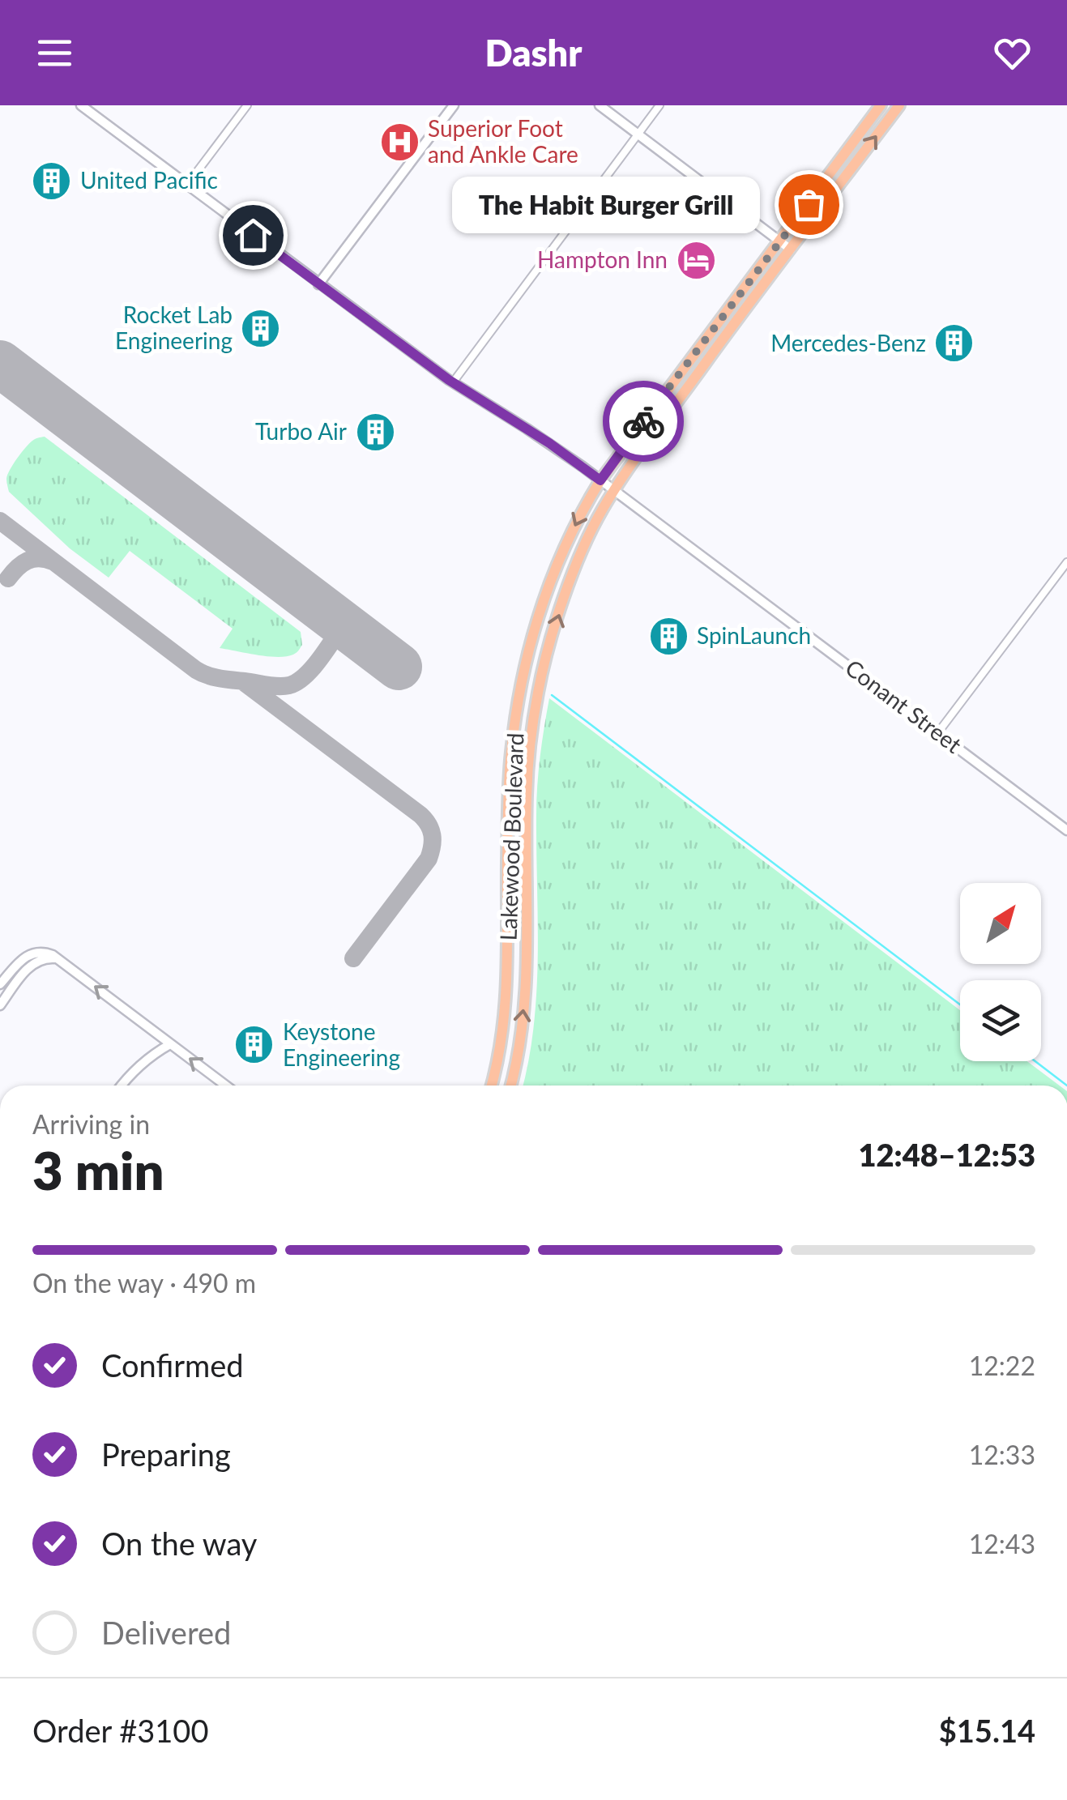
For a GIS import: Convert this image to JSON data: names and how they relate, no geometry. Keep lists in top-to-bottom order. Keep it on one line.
{"streets":{"main road":["Lakewood Boulevard"],"street":["Conant Street"]},"crossings":[["Conant Street","Lakewood Boulevard"]],"places":{"hospital":["Superior Foot and Ankle Care"],"building":["United Pacific","Rocket Lab Engineering","Mercedes-Benz","Turbo Air","SpinLaunch","Keystone Engineering"],"other":["The Habit Burger Grill"],"hotel":["Hampton Inn"]},"north":"top right","page":{"header":"Dashr","bubble":"The Habit Burger Grill","heading":["3 min","Arriving in","12:48–12:53"],"panel":["Order #3100","$15.14"],"bar":"On the way · 490 m","list":[["Confirmed","12:22"],["Preparing","12:33"],["On the way","12:43"],"Delivered"]}}
